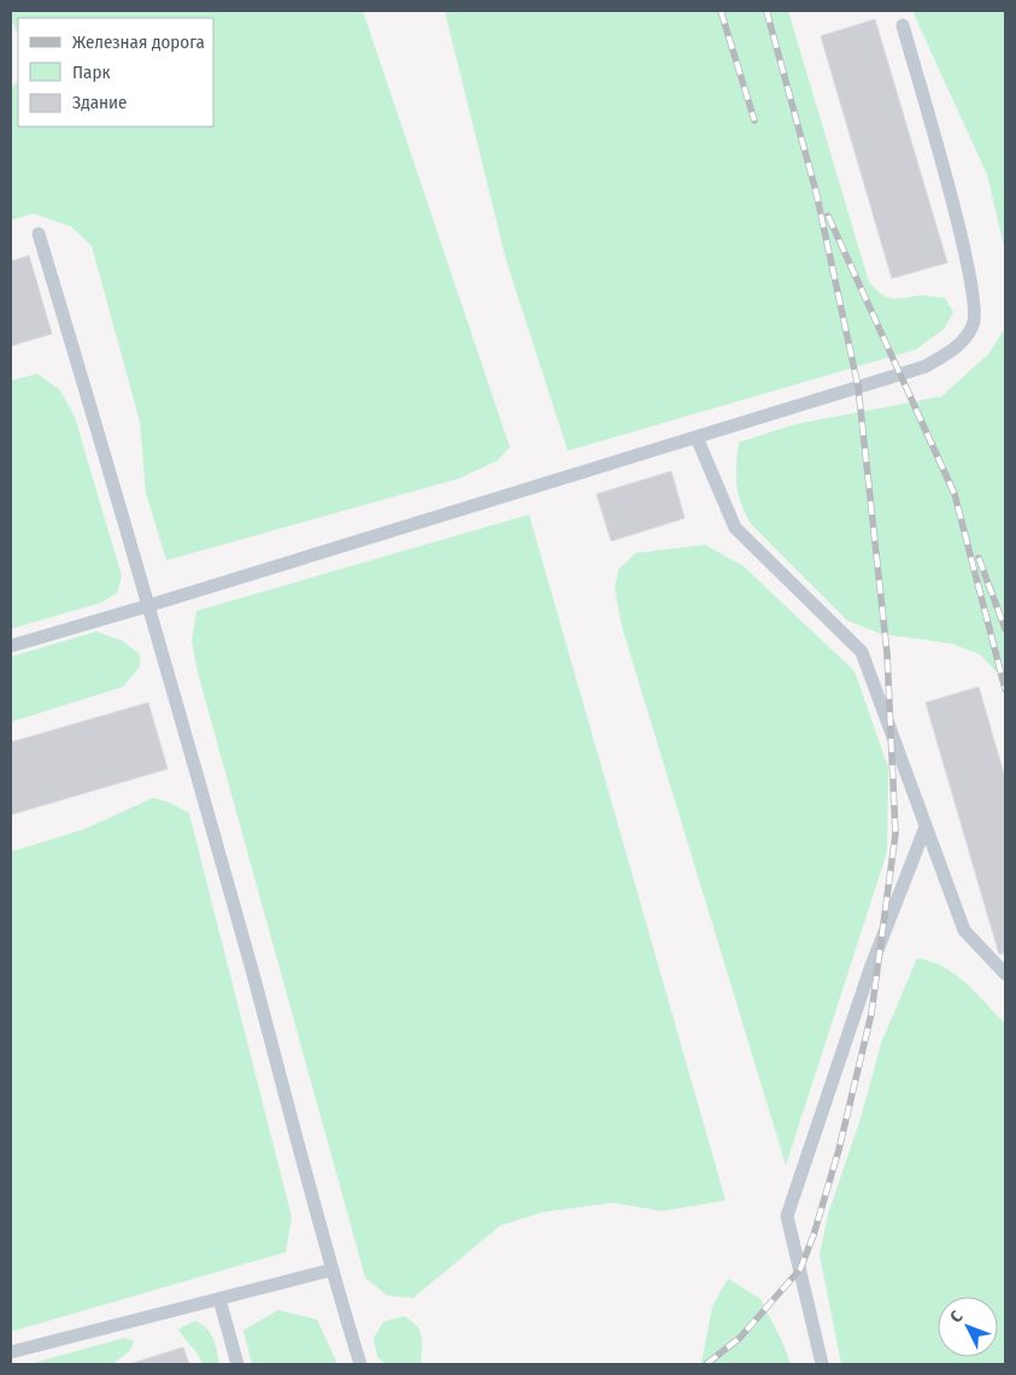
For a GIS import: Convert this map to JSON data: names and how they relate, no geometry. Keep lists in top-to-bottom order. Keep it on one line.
{"legend":["Железная дорога","Парк","Здание"],"north":"top left"}
